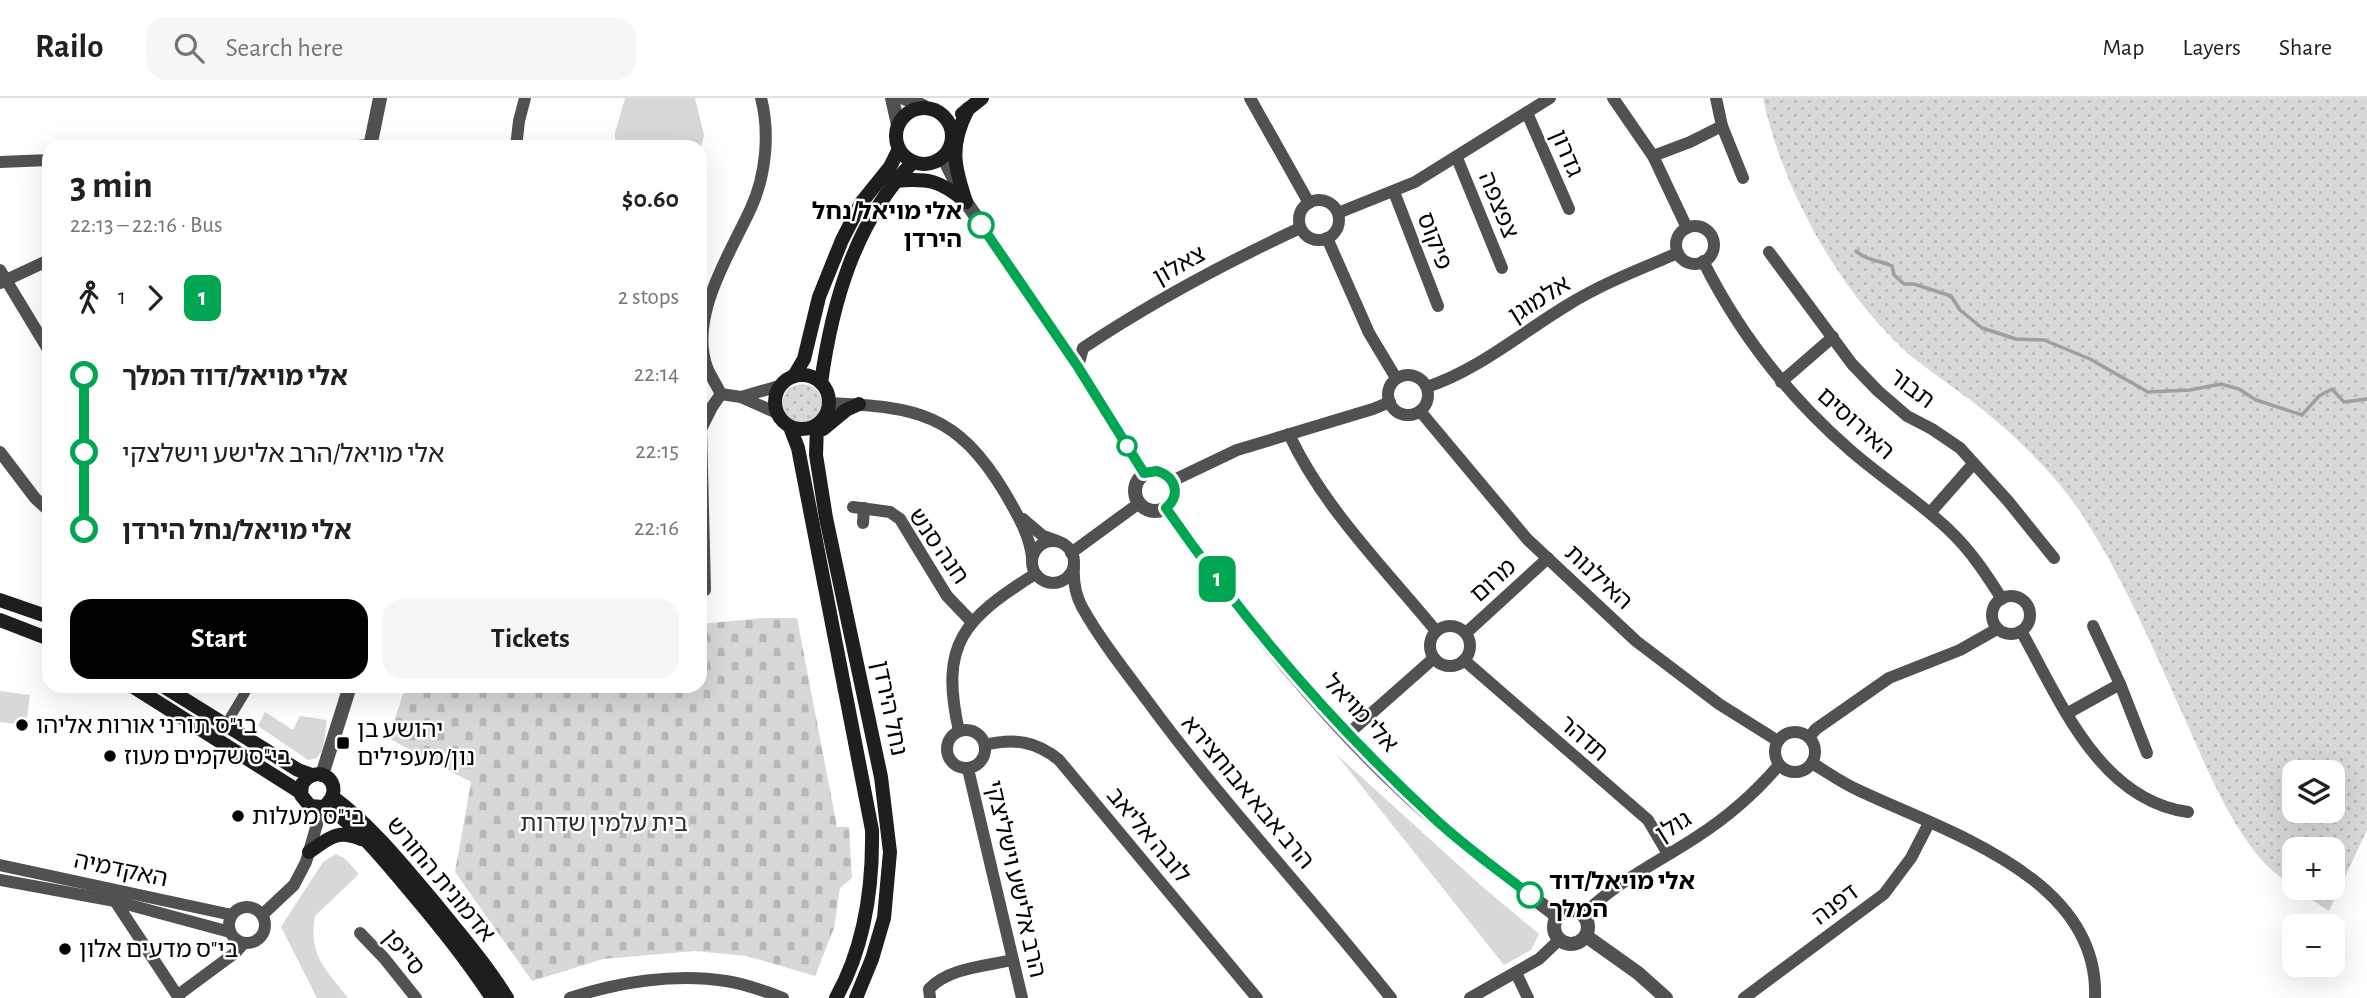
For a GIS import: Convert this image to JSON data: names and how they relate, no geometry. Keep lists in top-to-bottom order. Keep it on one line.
{"streets":{"main road":["נחל הירדן","אדמונית החורש"],"street":["גדרון","צפצפה","פיקוס","צאלון","אלמוגן","תבור","האירוסים","חנה סנש","האילנות","מרום","אלי מויאל","תדהר","הרב אבא אבוחצירא","גולן","לובה אליאב","האקדמיה","הרב אלישע וישליצקי","דפנה","סייפן"]},"crossings":[["אלמוגן","האירוסים"],["אלמוגן","האילנות"],["האילנות","מרום"],["האילנות","גולן"],["מרום","תדהר"],["אלי מויאל","גולן"],["תדהר","גולן"],["לובה אליאב","הרב אלישע וישליצקי"]],"parks":["בית עלמין שדרות"],"places":{"other":["אלי מויאל/נחל הירדן","בי\"ס תורני אורות אליהו","בי\"ס שקמים מעוז","בי\"ס מעלות","אלי מויאל/דוד המלך","בי\"ס מדעים אלון"],"transit":["יהושע בן נון/מעפילים"]},"lines":["bus line 1"],"page":{"header":"Railo","search":"Search here","nav":["Map","Layers","Share"],"on_map":"1","heading":["3 min","22:13 – 22:16 · Bus","$0.60"],"legs":["1","1","2 stops"],"list":[{"name":"אלי מויאל/דוד המלך","value":"22:14"},{"name":"אלי מויאל/הרב אלישע וישלצקי","value":"22:15"},{"name":"אלי מויאל/נחל הירדן","value":"22:16"}],"buttons":["Start","Tickets"],"map_buttons":["+","−"]}}
